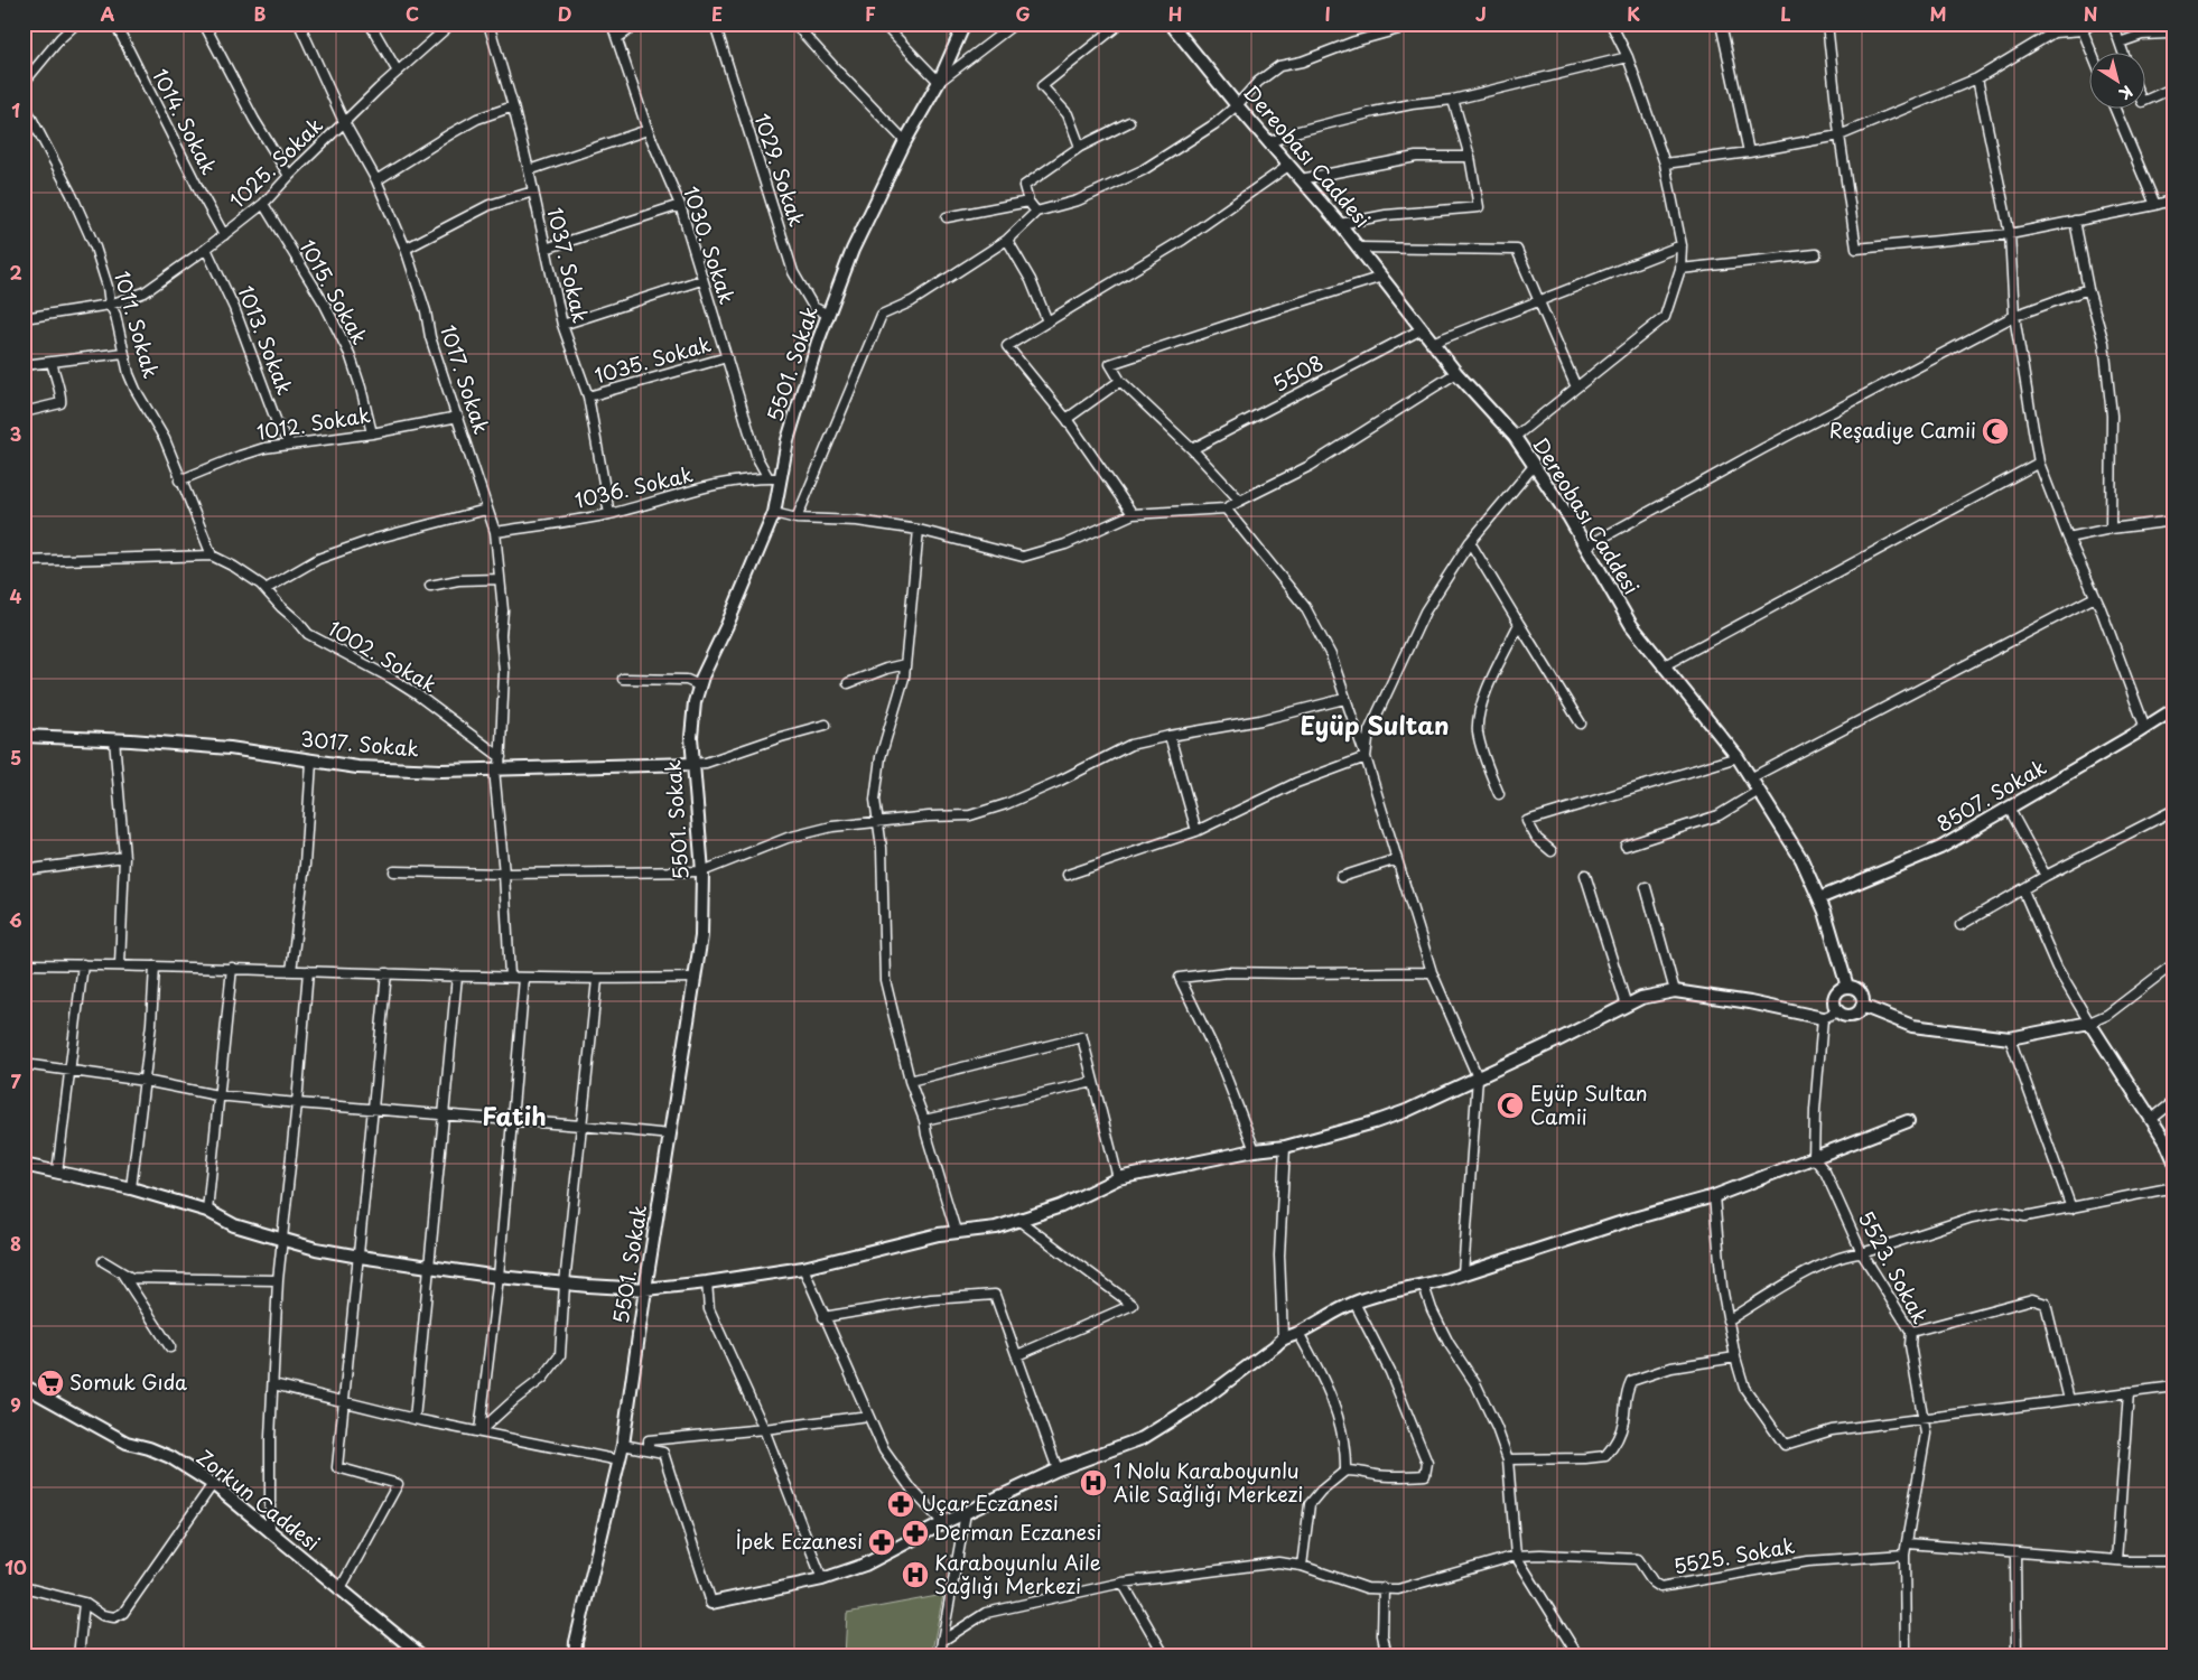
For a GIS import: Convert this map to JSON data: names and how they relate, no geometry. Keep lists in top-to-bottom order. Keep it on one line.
{"streets":{"street":["1014. Sokak","Dereobası Caddesi","1025. Sokak","1029. Sokak","1030. Sokak","1037. Sokak","1015. Sokak","1011. Sokak","1013. Sokak","1035. Sokak","5501. Sokak","5508","1017. Sokak","1012. Sokak","1036. Sokak","1002. Sokak","3017. Sokak","8507. Sokak","5523. Sokak","Zorkun Caddesi","5525. Sokak"]},"crossings":[["1014. Sokak","1025. Sokak"],["Dereobası Caddesi","5508"],["Dereobası Caddesi","8507. Sokak"],["1025. Sokak","1015. Sokak"],["1025. Sokak","1011. Sokak"],["1025. Sokak","1013. Sokak"],["1025. Sokak","1017. Sokak"],["1029. Sokak","5501. Sokak"],["1030. Sokak","1035. Sokak"],["1030. Sokak","5501. Sokak"],["1030. Sokak","1036. Sokak"],["1037. Sokak","1035. Sokak"],["1037. Sokak","1036. Sokak"],["1015. Sokak","1012. Sokak"],["1011. Sokak","1012. Sokak"],["1011. Sokak","1002. Sokak"],["1013. Sokak","1012. Sokak"],["5501. Sokak","1036. Sokak"],["5501. Sokak","3017. Sokak"],["1017. Sokak","1012. Sokak"],["1017. Sokak","1036. Sokak"],["1017. Sokak","1002. Sokak"],["1017. Sokak","3017. Sokak"],["1002. Sokak","3017. Sokak"],["5523. Sokak","5525. Sokak"]],"districts":["Eyüp Sultan","Fatih"],"places":{"mosque":["Reşadiye Camii","Eyüp Sultan Camii"],"supermarket":["Somuk Gıda"],"hospital":["1 Nolu Karaboyunlu Aile Sağlığı Merkezi","Karaboyunlu Aile Sağlığı Merkezi"],"pharmacy":["Uçar Eczanesi","Derman Eczanesi","İpek Eczanesi"]},"north":"bottom right","grid":{"columns":["A","B","C","D","E","F","G","H","I","J","K","L","M","N"],"rows":["1","2","3","4","5","6","7","8","9","10"]}}
